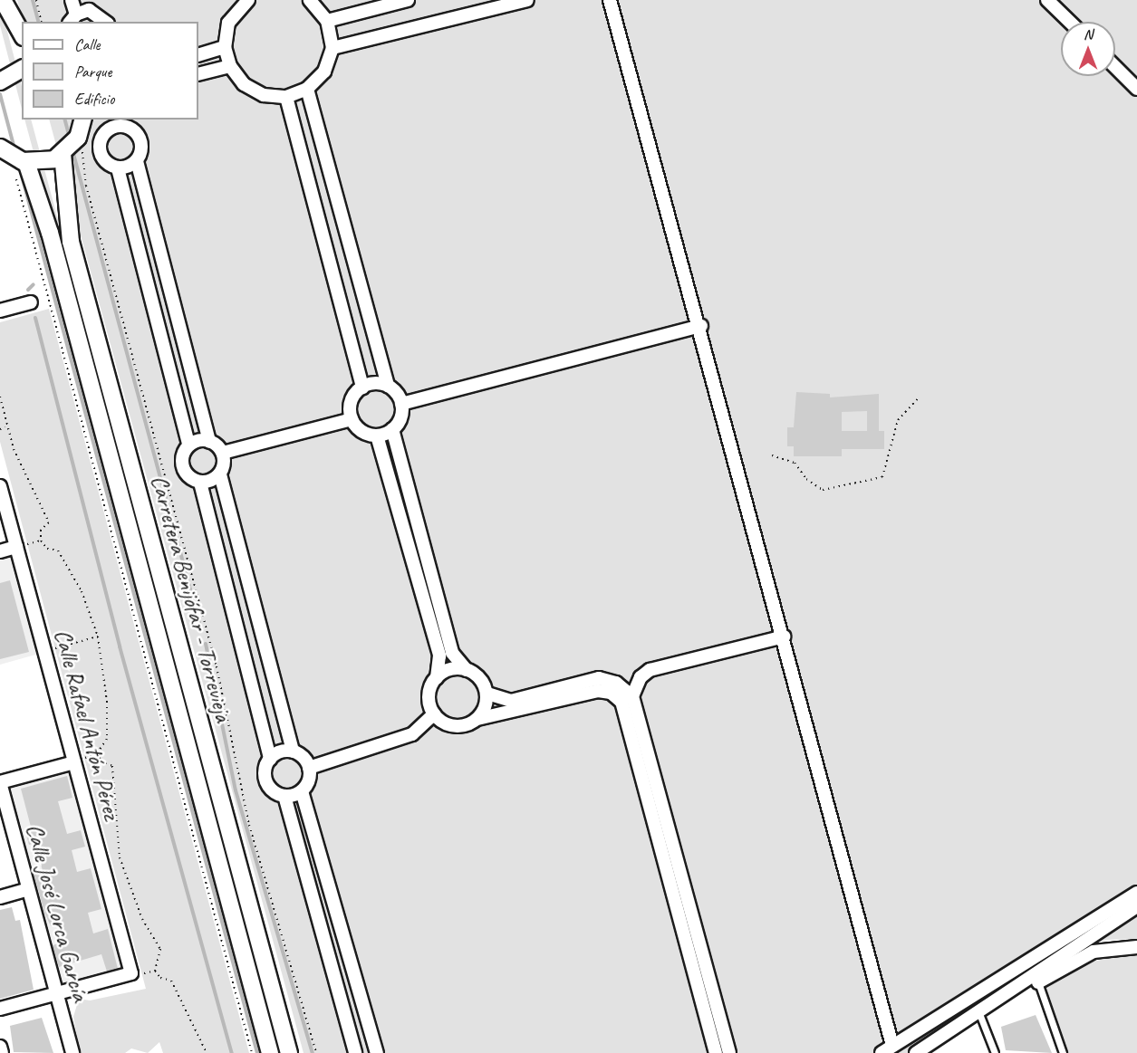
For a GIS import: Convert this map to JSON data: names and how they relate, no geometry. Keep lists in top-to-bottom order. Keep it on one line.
{"streets":{"main road":["Carretera Benijófar - Torrevieja"],"street":["Calle Rafael Antón Pérez","Calle José Lorca García"]},"crossings":[["Calle Rafael Antón Pérez","Calle José Lorca García"]],"legend":["Calle","Parque","Edificio"],"north":"top"}
